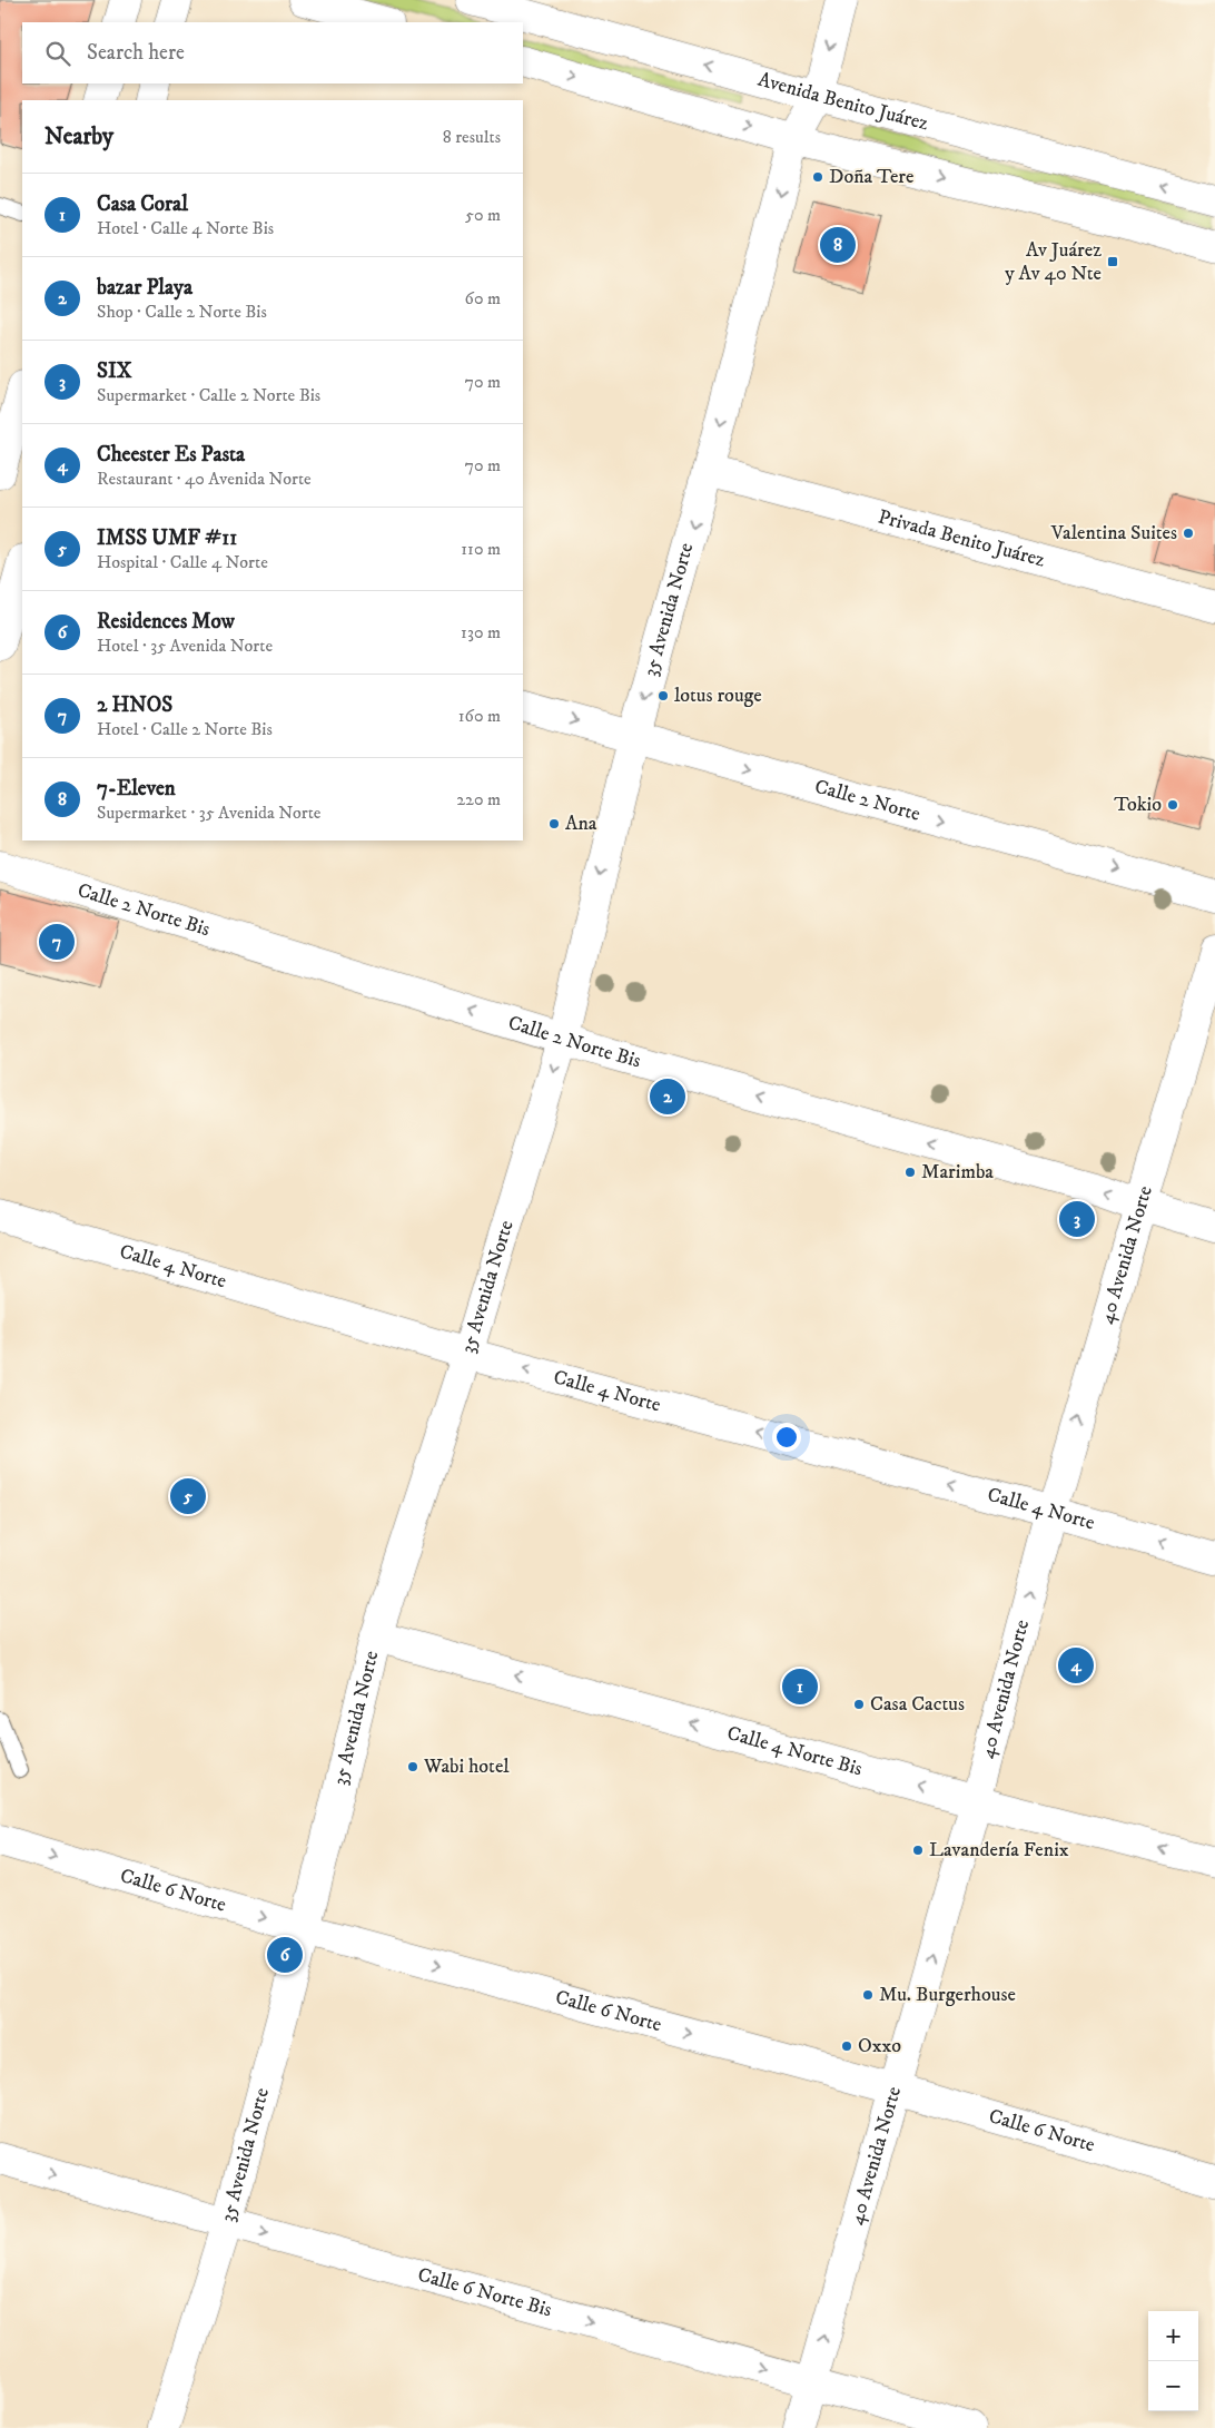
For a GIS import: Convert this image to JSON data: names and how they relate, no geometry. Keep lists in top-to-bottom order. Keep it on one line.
{"streets":{"street":["Avenida Benito Juárez","Privada Benito Juárez","35 Avenida Norte","Calle 2 Norte","Calle 2 Norte Bis","40 Avenida Norte","Calle 4 Norte","Calle 4 Norte Bis","Calle 6 Norte","Calle 6 Norte Bis"]},"crossings":[["Avenida Benito Juárez","35 Avenida Norte"],["Privada Benito Juárez","35 Avenida Norte"],["35 Avenida Norte","Calle 2 Norte"],["35 Avenida Norte","Calle 2 Norte Bis"],["35 Avenida Norte","Calle 4 Norte"],["35 Avenida Norte","Calle 4 Norte Bis"],["35 Avenida Norte","Calle 6 Norte"],["35 Avenida Norte","Calle 6 Norte Bis"],["Calle 2 Norte Bis","40 Avenida Norte"],["40 Avenida Norte","Calle 4 Norte"],["40 Avenida Norte","Calle 4 Norte Bis"],["40 Avenida Norte","Calle 6 Norte"],["40 Avenida Norte","Calle 6 Norte Bis"]],"one_way":["35 Avenida Norte","Calle 2 Norte","Calle 2 Norte Bis","40 Avenida Norte","Calle 4 Norte","Calle 4 Norte Bis","Calle 6 Norte","Calle 6 Norte Bis"],"places":{"other":["Doña Tere","Valentina Suites","lotus rouge","Tokio","Ana","Marimba","Casa Cactus","Wabi hotel","Lavandería Fenix","Mu. Burgerhouse","Oxxo"],"transit":["Av Juárez y Av 40 Nte"]},"page":{"search":"Search here","heading":["Nearby","8 results"],"list":[{"mark":"1","name":"Casa Coral","note":"Hotel · Calle 4 Norte Bis","value":"50 m"},{"mark":"2","name":"bazar Playa","note":"Shop · Calle 2 Norte Bis","value":"60 m"},{"mark":"3","name":"SIX","note":"Supermarket · Calle 2 Norte Bis","value":"70 m"},{"mark":"4","name":"Cheester Es Pasta","note":"Restaurant · 40 Avenida Norte","value":"70 m"},{"mark":"5","name":"IMSS UMF #11","note":"Hospital · Calle 4 Norte","value":"110 m"},{"mark":"6","name":"Residences Mow","note":"Hotel · 35 Avenida Norte","value":"130 m"},{"mark":"7","name":"2 HNOS","note":"Hotel · Calle 2 Norte Bis","value":"160 m"},{"mark":"8","name":"7-Eleven","note":"Supermarket · 35 Avenida Norte","value":"220 m"}],"pins":["8","7","2","3","5","4","1","6"],"map_buttons":["+","−"]}}
